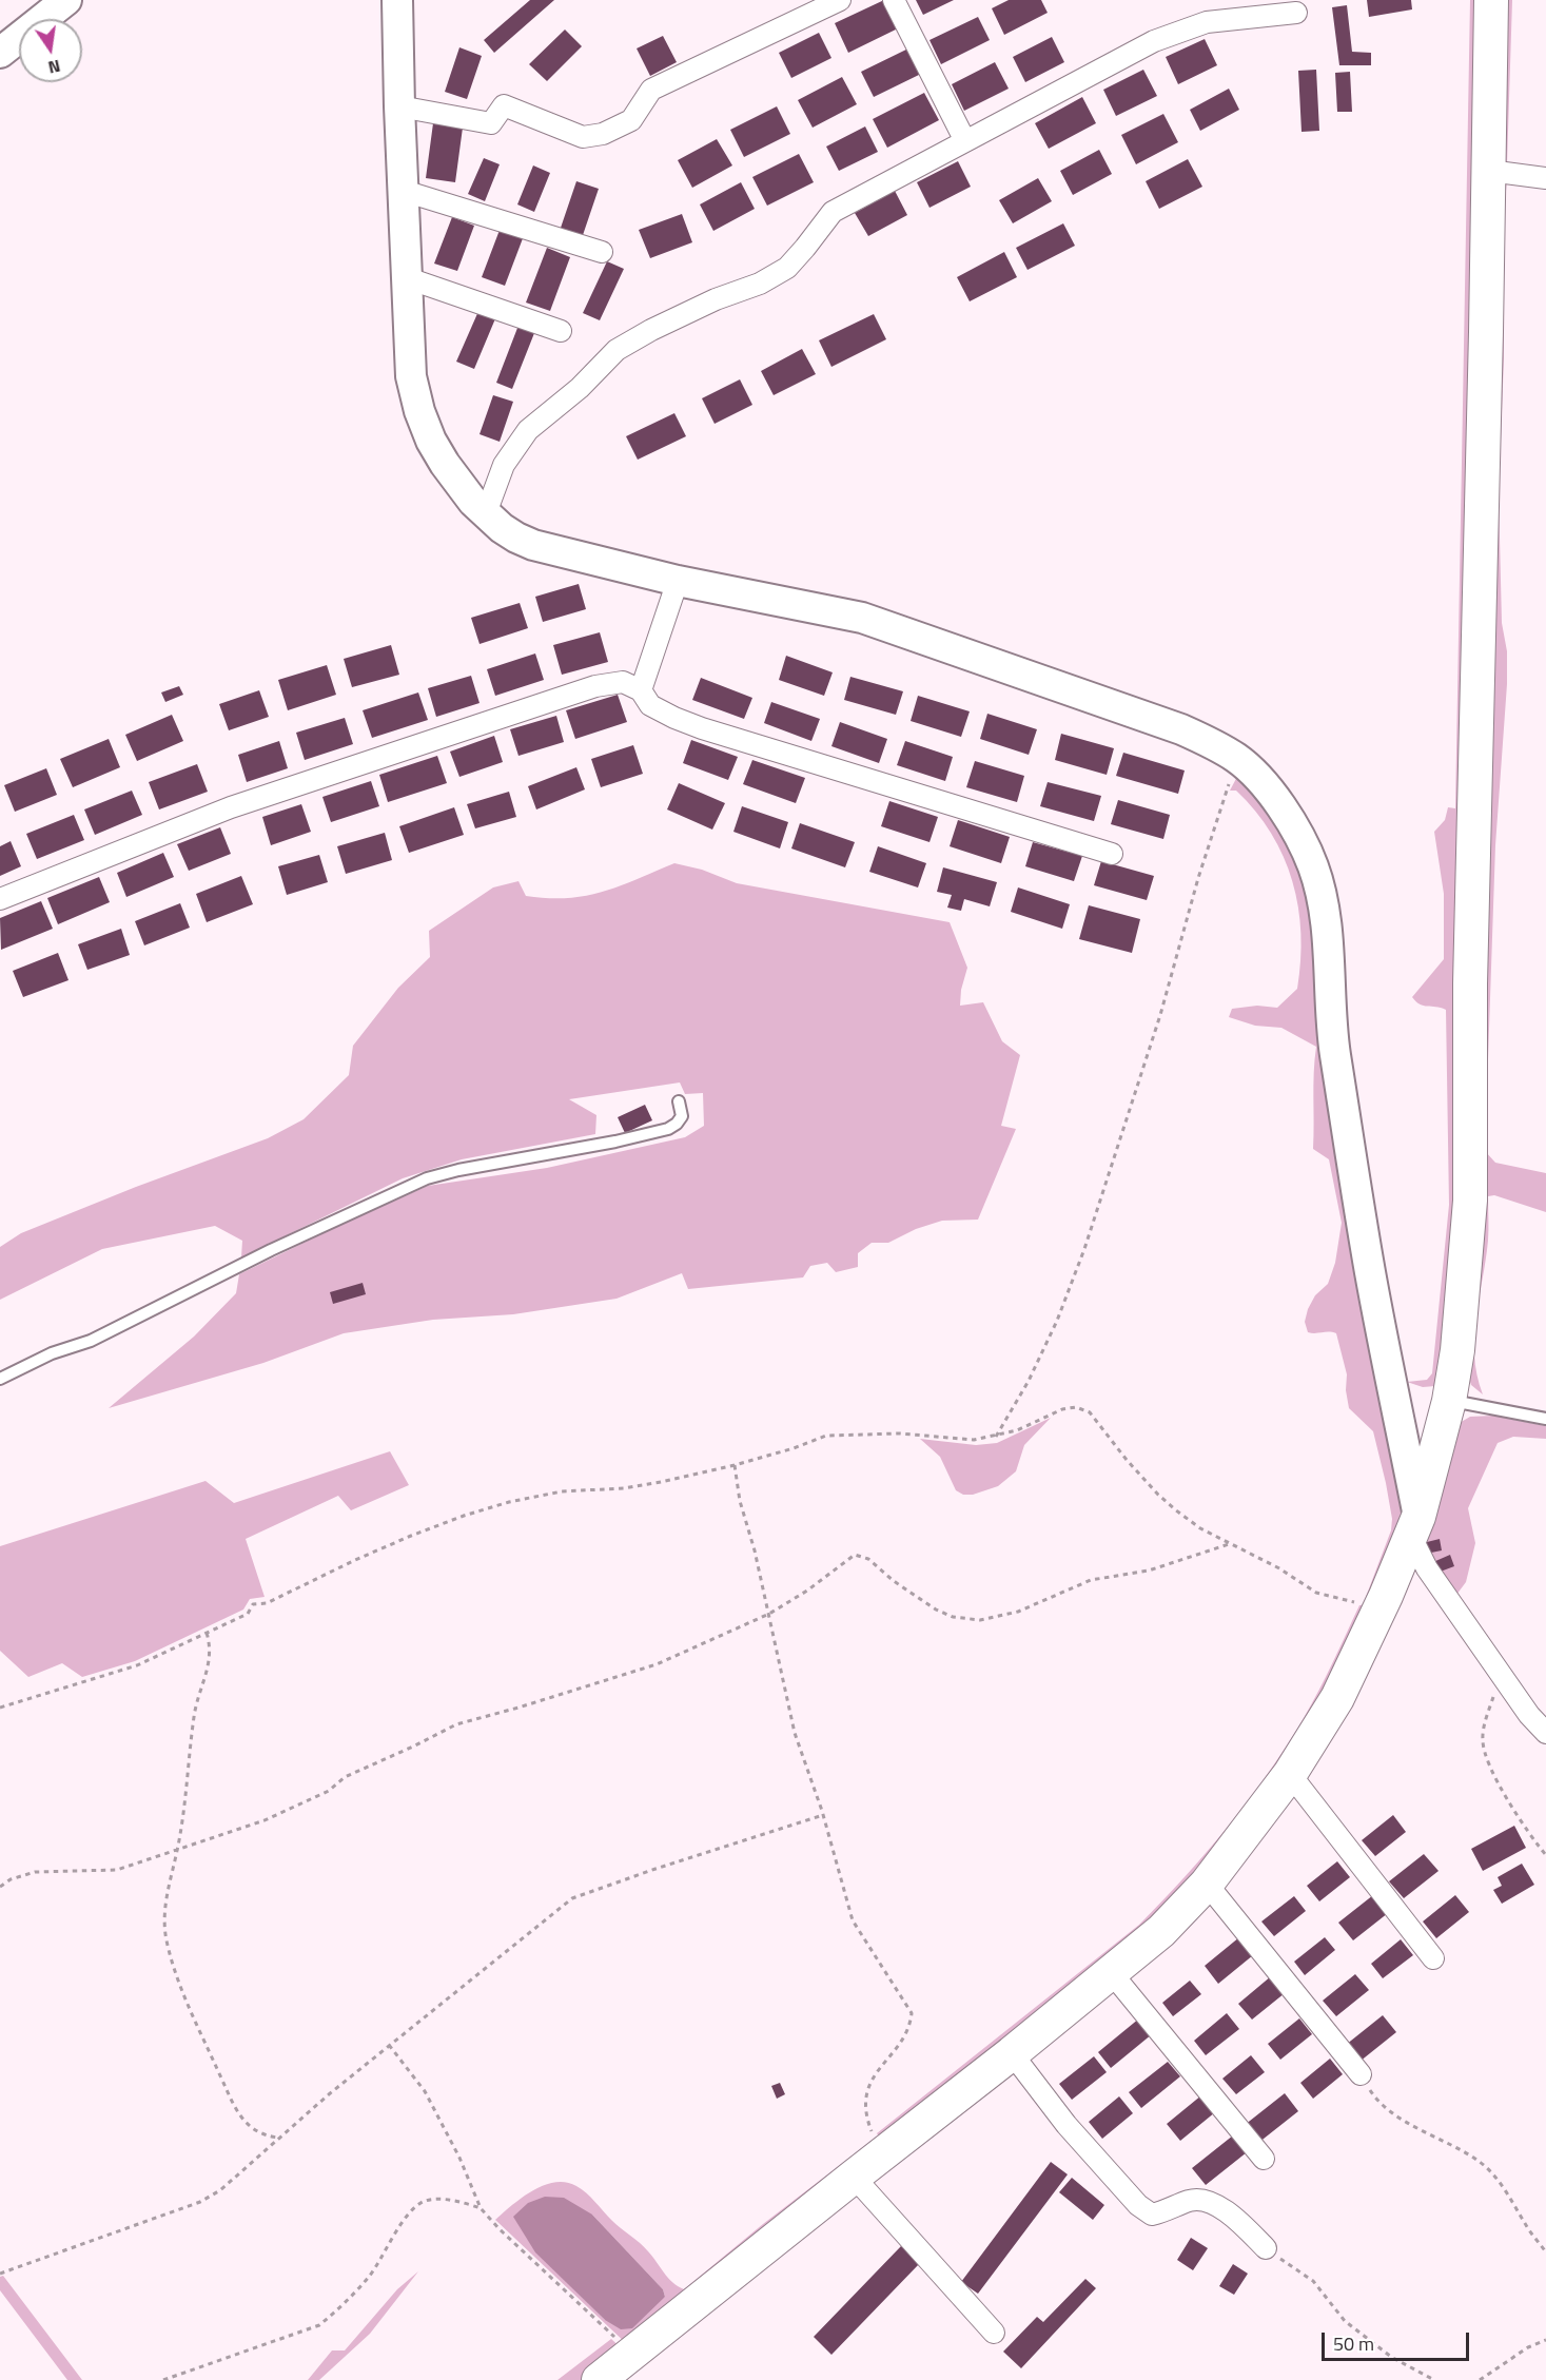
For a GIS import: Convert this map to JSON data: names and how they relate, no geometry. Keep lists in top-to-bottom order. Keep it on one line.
{"scale_bar":"50 m","north":"bottom"}
